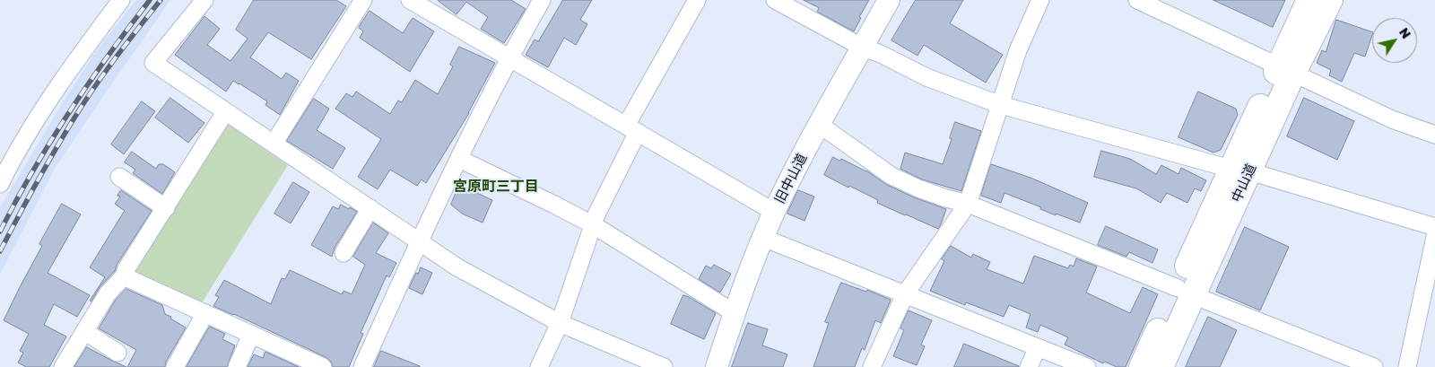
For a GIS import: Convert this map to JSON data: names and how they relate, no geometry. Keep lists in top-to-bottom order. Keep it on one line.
{"streets":{"highway":["中山道"],"main road":["旧中山道"]},"districts":["宮原町三丁目"],"north":"top right"}
